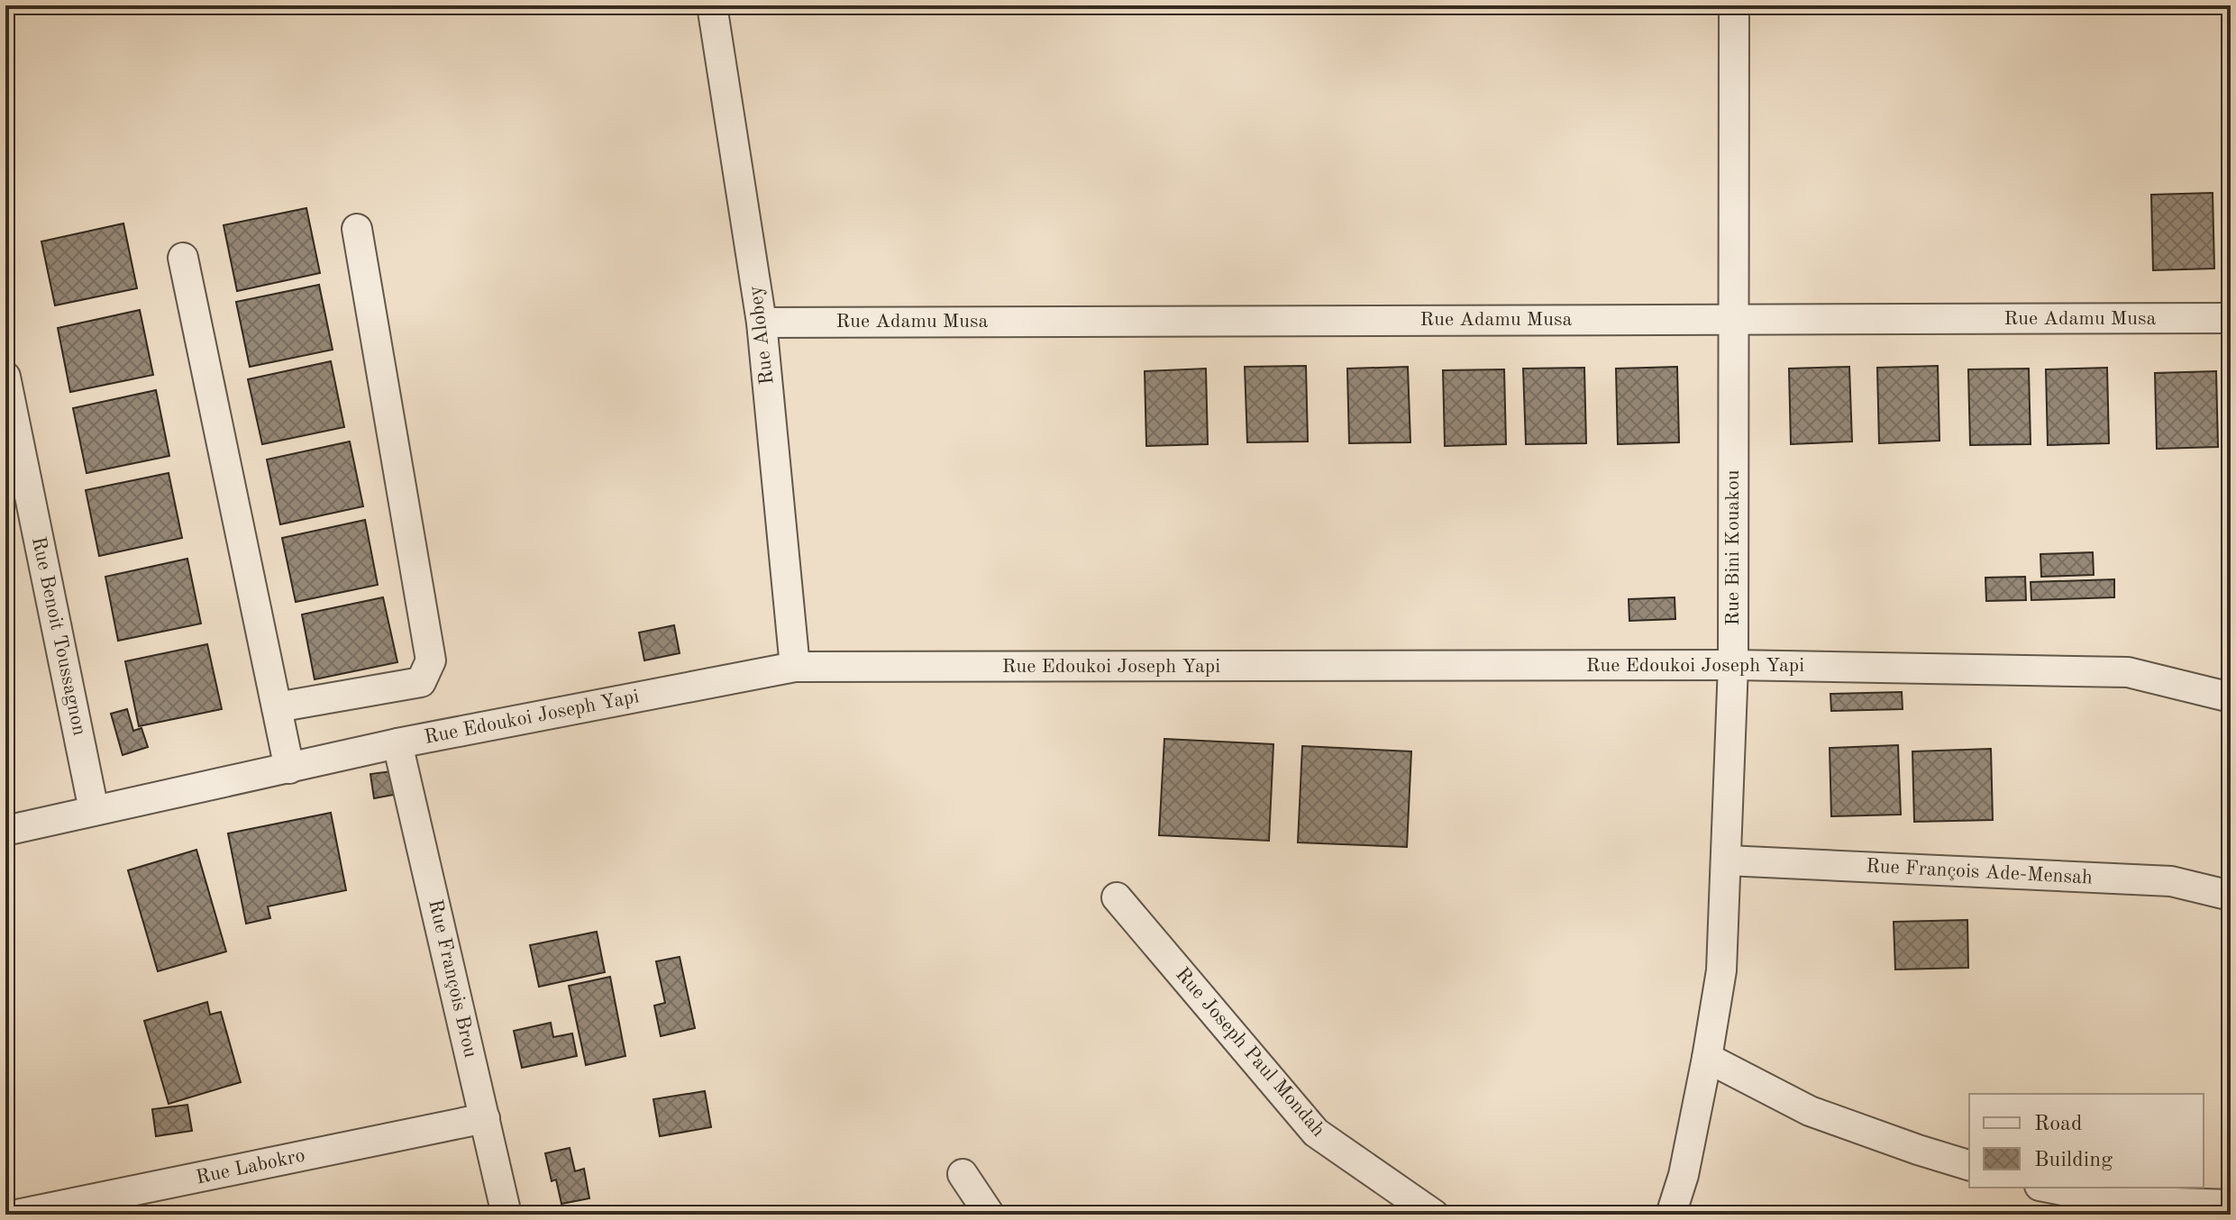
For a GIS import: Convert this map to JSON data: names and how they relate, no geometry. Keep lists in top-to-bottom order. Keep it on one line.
{"streets":{"street":["Rue Adamu Musa","Rue Alobey","Rue Bini Kouakou","Rue Benoit Toussagnon","Rue Edoukoi Joseph Yapi","Rue François Ade-Mensah","Rue François Brou","Rue Joseph Paul Mondah","Rue Labokro"]},"crossings":[["Rue Adamu Musa","Rue Alobey"],["Rue Adamu Musa","Rue Bini Kouakou"],["Rue Alobey","Rue Edoukoi Joseph Yapi"],["Rue Bini Kouakou","Rue Edoukoi Joseph Yapi"],["Rue Bini Kouakou","Rue François Ade-Mensah"],["Rue Benoit Toussagnon","Rue Edoukoi Joseph Yapi"],["Rue Edoukoi Joseph Yapi","Rue François Brou"],["Rue François Brou","Rue Labokro"]],"legend":["Road","Building"]}
